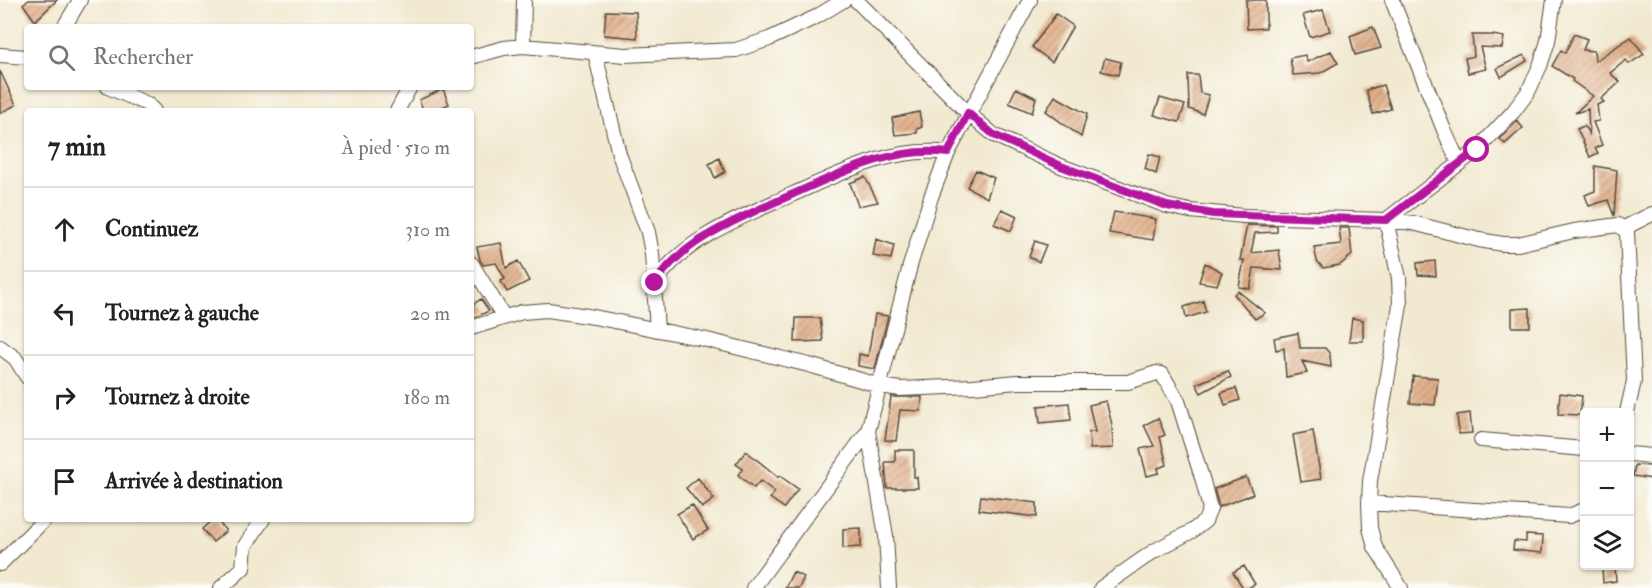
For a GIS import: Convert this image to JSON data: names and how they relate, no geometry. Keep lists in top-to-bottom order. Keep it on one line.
{"page":{"search":"Rechercher","heading":["7 min","À pied · 510 m"],"list":[["Continuez","310 m"],["Tournez à gauche","20 m"],["Tournez à droite","180 m"],"Arrivée à destination"],"map_buttons":["+","−"]}}
